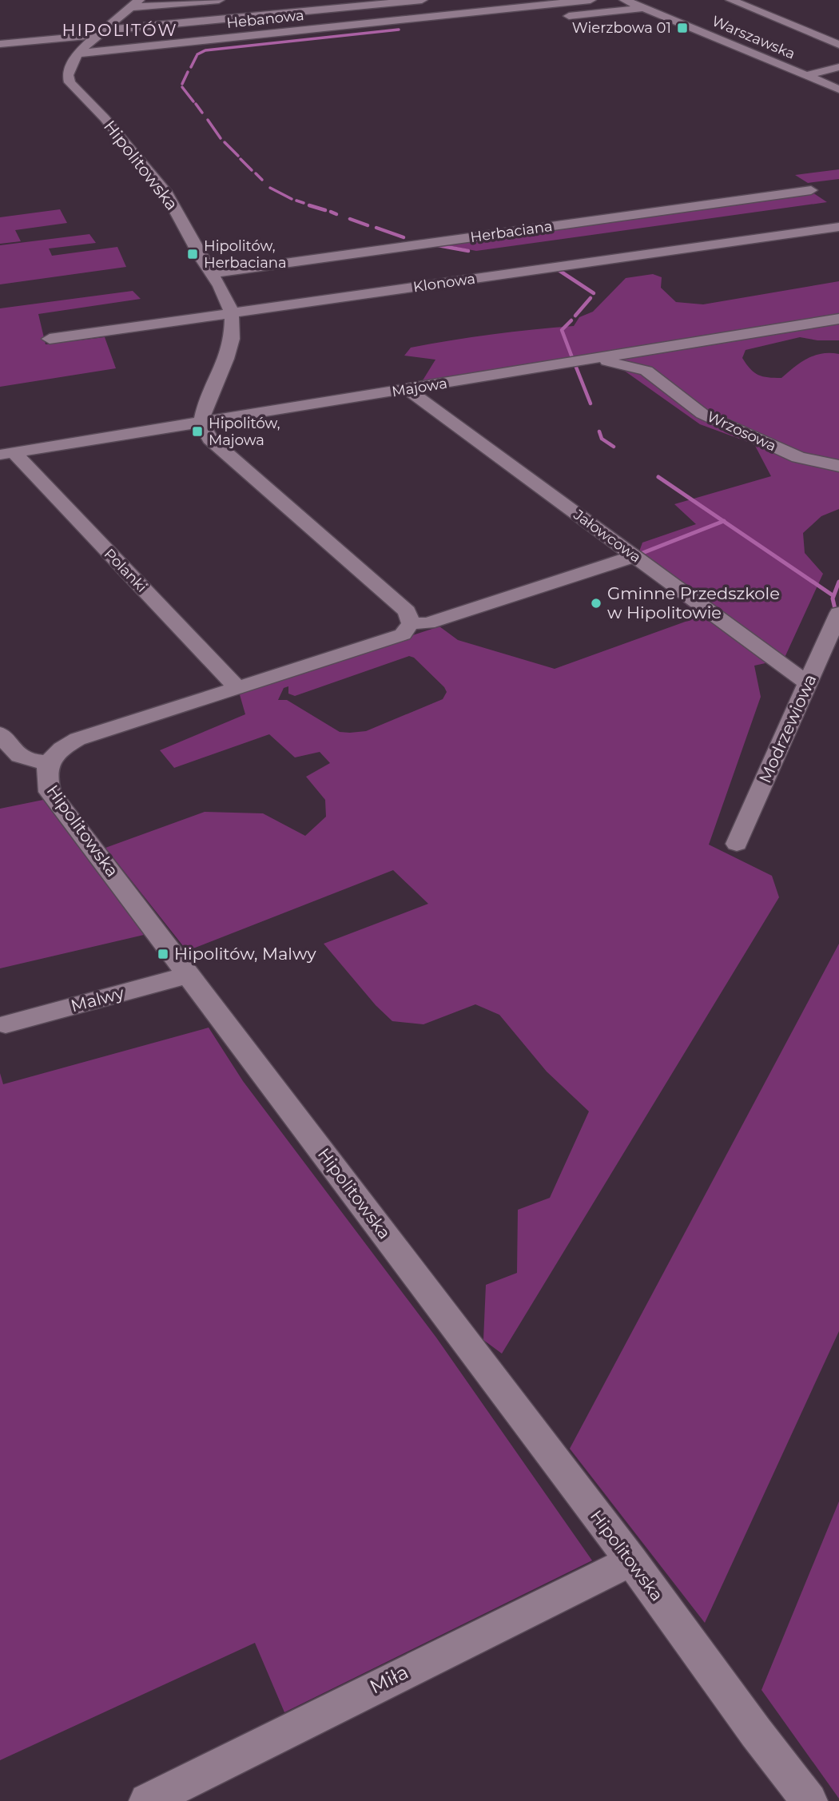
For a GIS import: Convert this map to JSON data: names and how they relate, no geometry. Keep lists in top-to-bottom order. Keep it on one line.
{"streets":{"street":["Hebanowa","Warszawska","Hipolitowska","Herbaciana","Klonowa","Majowa","Wrzosowa","Jałowcowa","Polanki","Modrzewiowa","Malwy","Miła"]},"crossings":[["Hebanowa","Hipolitowska"],["Hipolitowska","Herbaciana"],["Hipolitowska","Klonowa"],["Hipolitowska","Majowa"],["Hipolitowska","Polanki"],["Hipolitowska","Malwy"],["Hipolitowska","Miła"],["Majowa","Wrzosowa"],["Majowa","Jałowcowa"],["Majowa","Polanki"],["Jałowcowa","Modrzewiowa"]],"districts":["HIPOLITÓW"],"places":{"transit":["Wierzbowa 01","Hipolitów, Herbaciana","Hipolitów, Majowa","Hipolitów, Malwy"],"other":["Gminne Przedszkole w Hipolitowie"]}}
